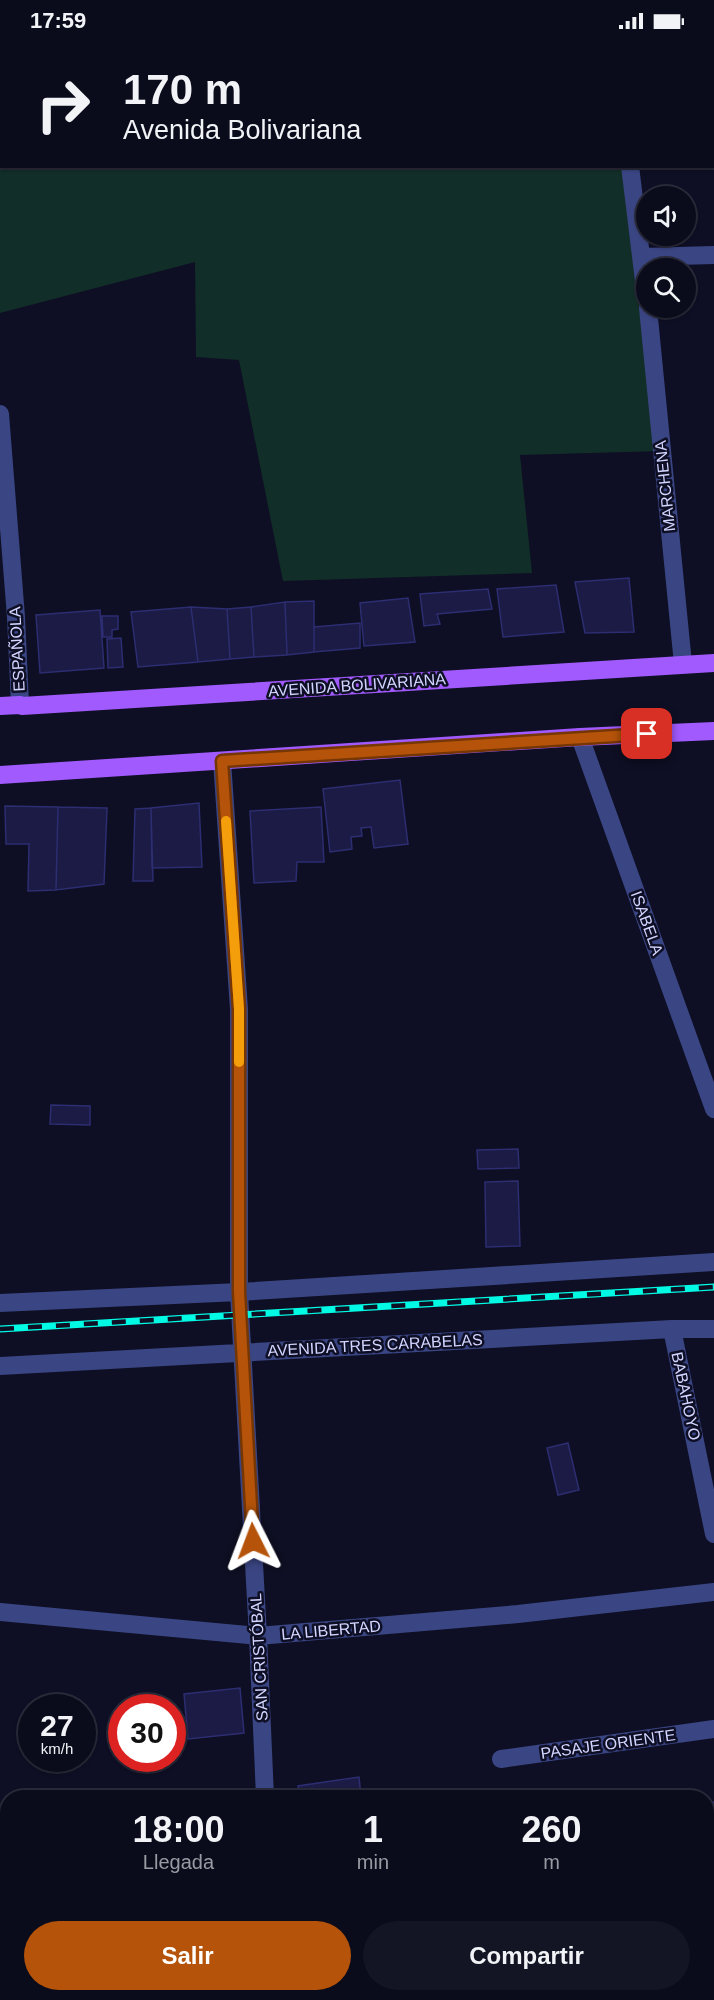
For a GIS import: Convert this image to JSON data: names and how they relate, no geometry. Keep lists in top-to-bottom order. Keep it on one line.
{"streets":{"main road":["AVENIDA BOLIVARIANA"],"street":["MARCHENA","ESPAÑOLA","ISABELA","AVENIDA TRES CARABELAS","BABAHOYO","LA LIBERTAD","SAN CRISTÓBAL","PASAJE ORIENTE"]},"crossings":[["MARCHENA","AVENIDA BOLIVARIANA"],["ESPAÑOLA","AVENIDA BOLIVARIANA"],["AVENIDA TRES CARABELAS","BABAHOYO"],["AVENIDA TRES CARABELAS","SAN CRISTÓBAL"],["LA LIBERTAD","SAN CRISTÓBAL"]],"page":{"status":"17:59","turn":["170 m","Avenida Bolivariana"],"speed":"27 km/h","limit":"30","eta":["18:00","Llegada","1","min","260","m"],"buttons":["Salir","Compartir"]}}
